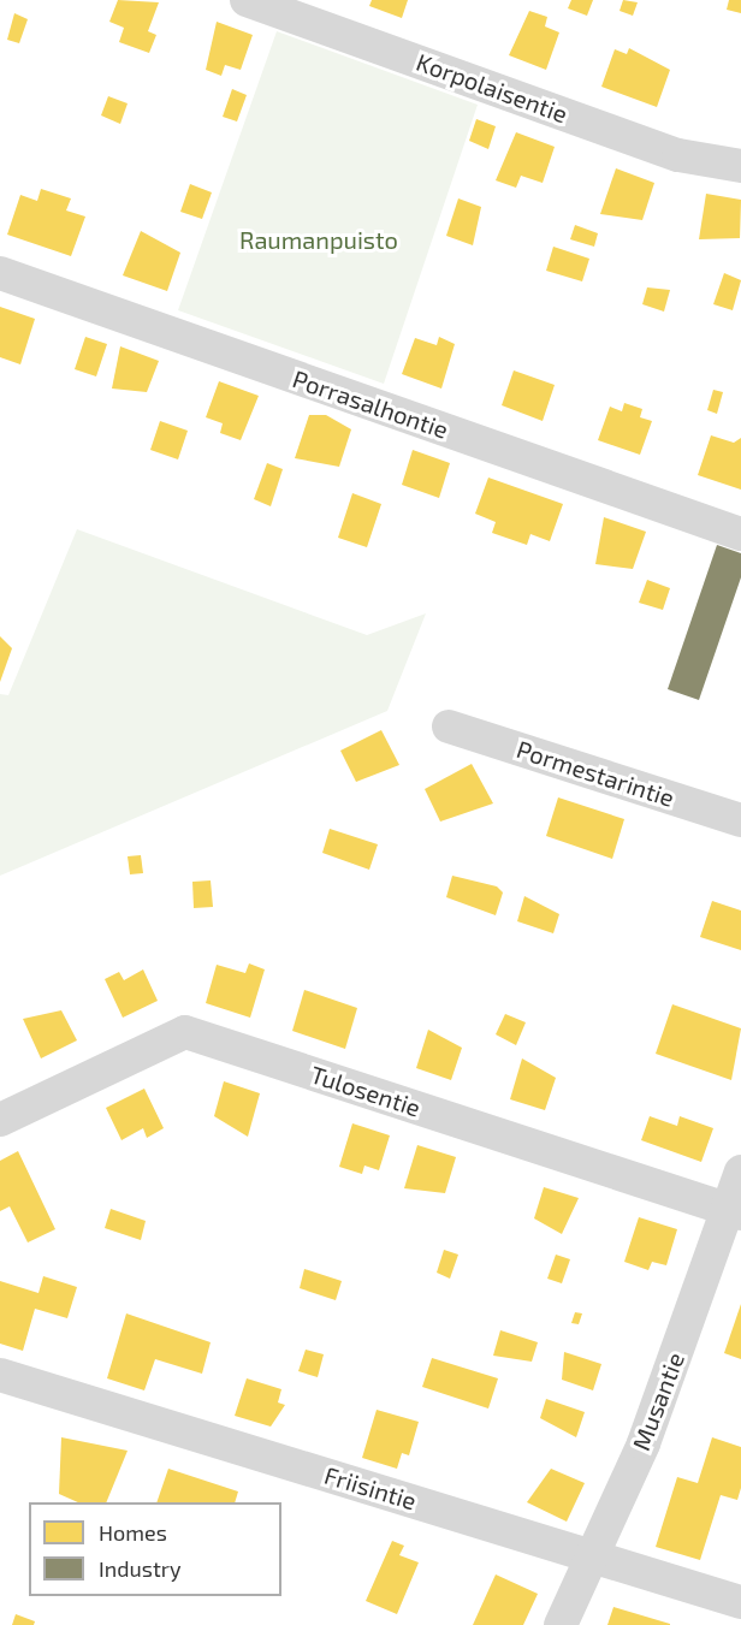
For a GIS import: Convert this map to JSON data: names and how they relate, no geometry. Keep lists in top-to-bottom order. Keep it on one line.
{"streets":{"street":["Korpolaisentie","Porrasalhontie","Pormestarintie","Tulosentie","Musantie","Friisintie"]},"crossings":[["Tulosentie","Musantie"],["Musantie","Friisintie"]],"parks":["Raumanpuisto"],"legend":["Homes","Industry"]}
